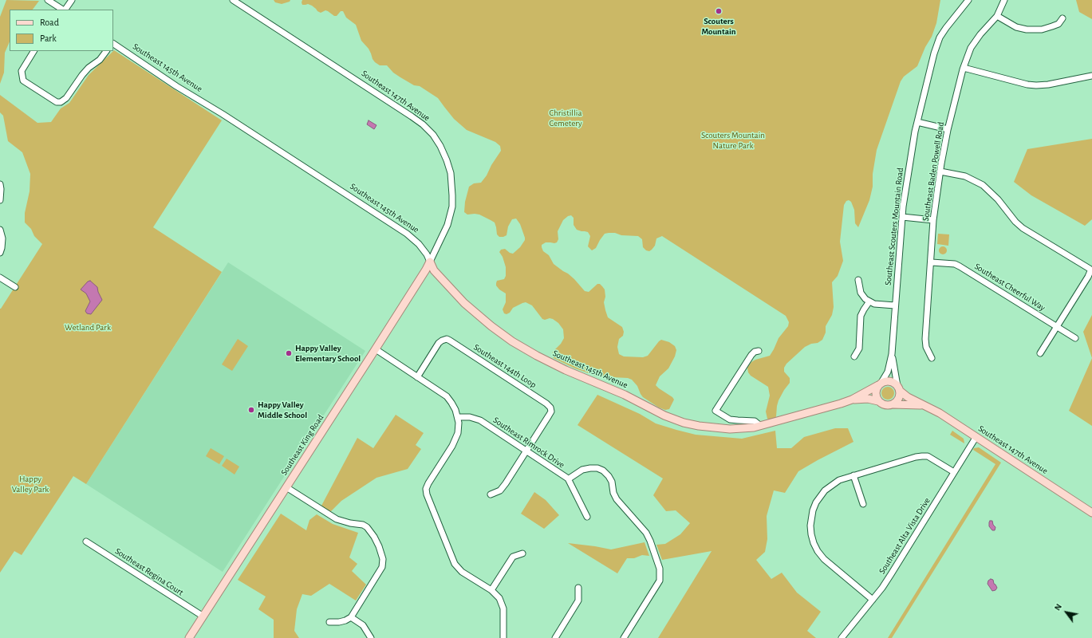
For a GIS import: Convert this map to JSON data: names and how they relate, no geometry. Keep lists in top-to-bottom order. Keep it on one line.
{"streets":{"main road":["Southeast 145th Avenue","Southeast 147th Avenue","Southeast King Road"],"street":["Southeast Baden Powell Road","Southeast Scouters Mountain Road","Southeast Cheerful Way","Southeast 144th Loop","Southeast Rimrock Drive","Southeast Alta Vista Drive","Southeast Regina Court"]},"crossings":[["Southeast 145th Avenue","Southeast 147th Avenue"],["Southeast 145th Avenue","Southeast Scouters Mountain Road"],["Southeast 145th Avenue","Southeast King Road"],["Southeast 147th Avenue","Southeast Scouters Mountain Road"],["Southeast 147th Avenue","Southeast King Road"],["Southeast 147th Avenue","Southeast Alta Vista Drive"],["Southeast Baden Powell Road","Southeast Cheerful Way"],["Southeast 144th Loop","Southeast Rimrock Drive"],["Southeast King Road","Southeast Regina Court"]],"parks":["Christillia Cemetery","Scouters Mountain Nature Park","Wetland Park","Happy Valley Park"],"places":["Scouters Mountain","Happy Valley Elementary School","Happy Valley Middle School"],"legend":["Road","Park"],"north":"top left"}
